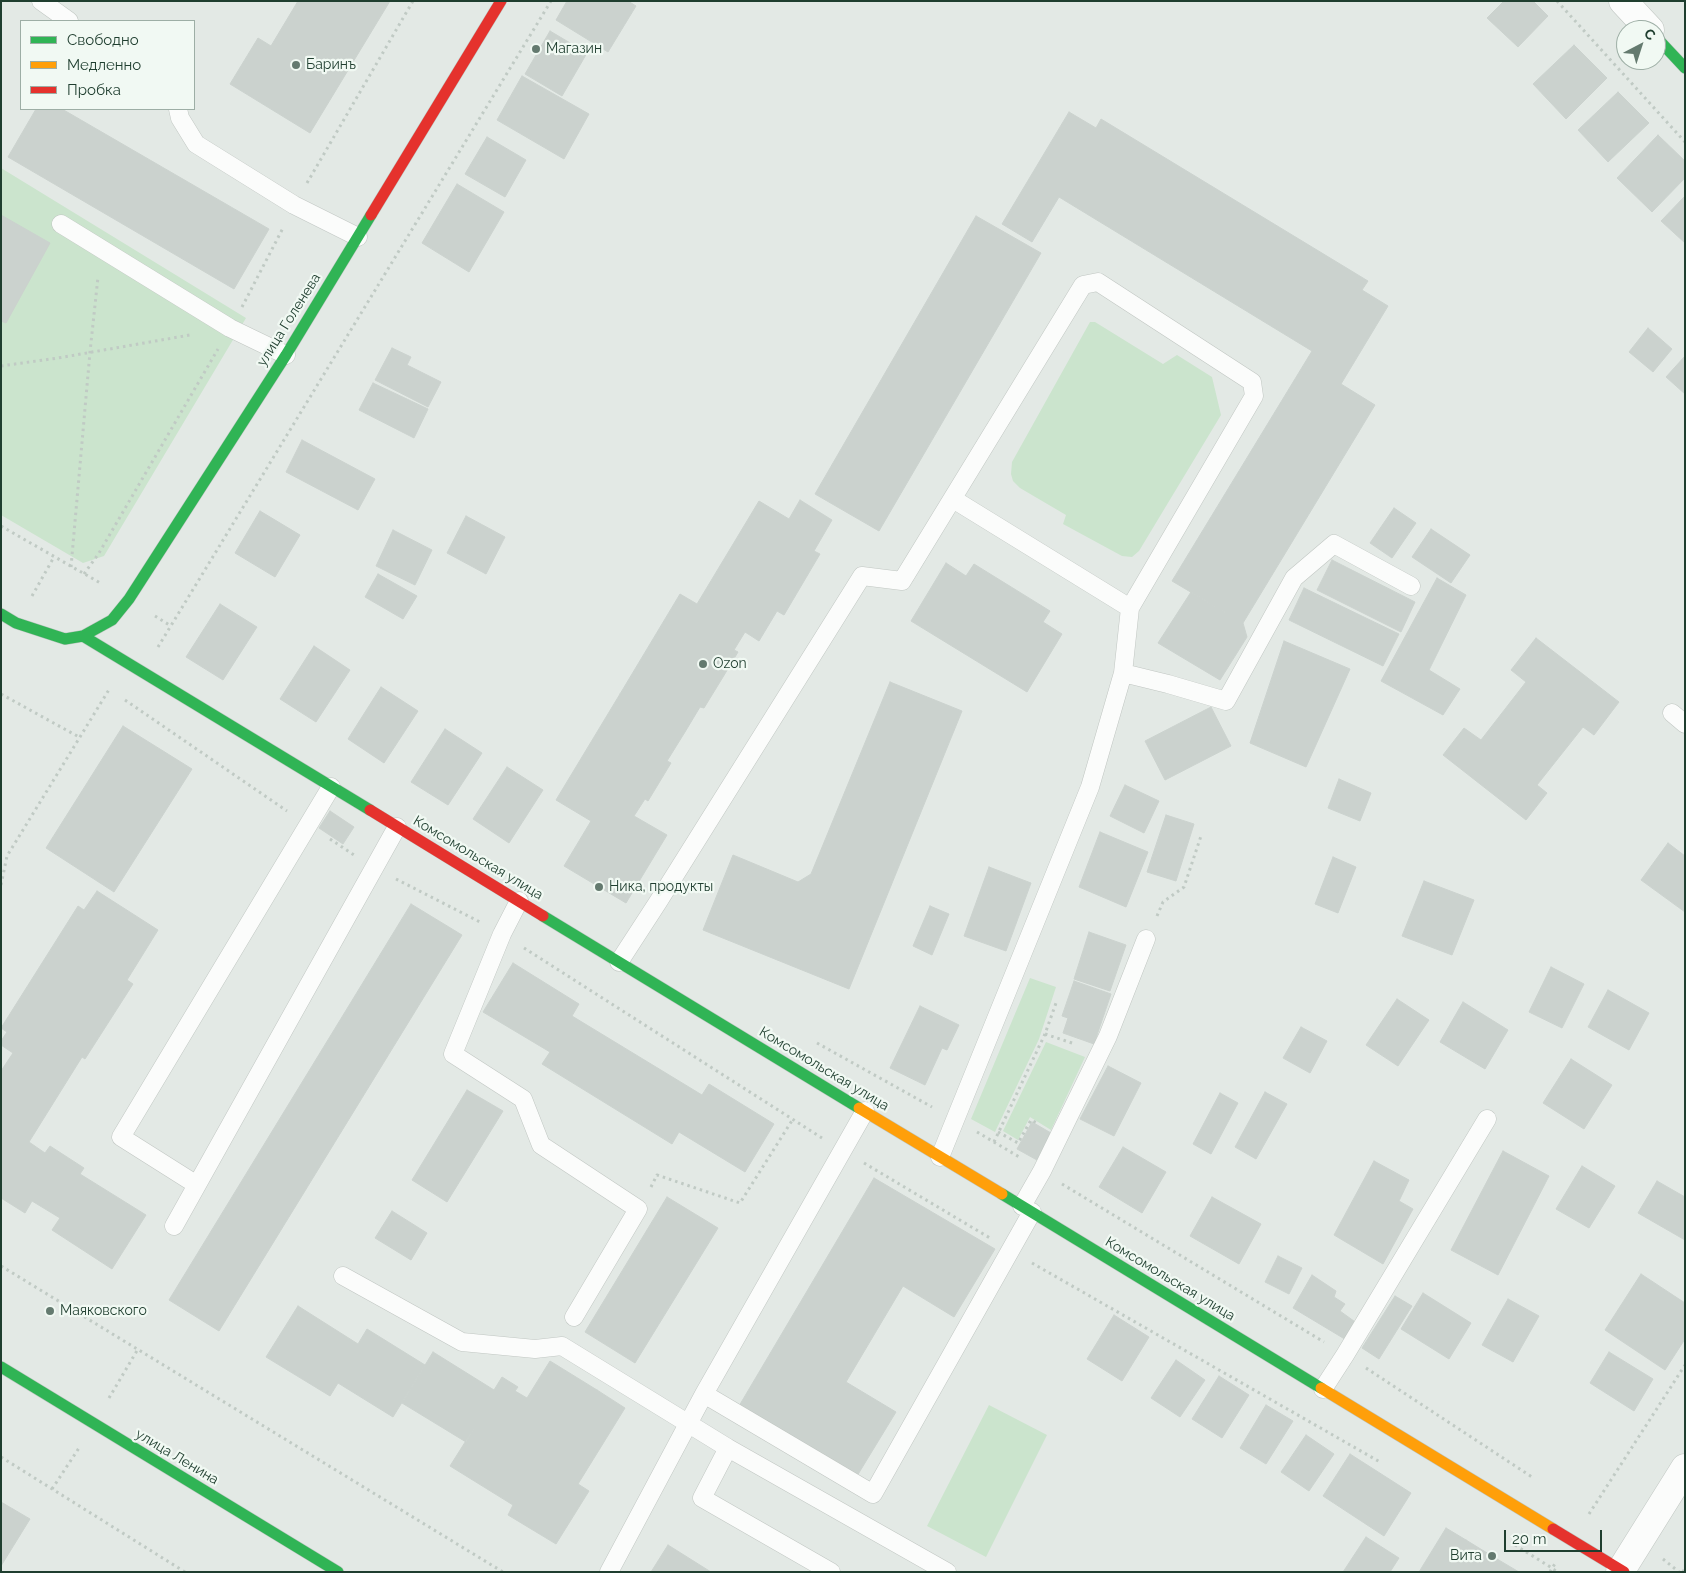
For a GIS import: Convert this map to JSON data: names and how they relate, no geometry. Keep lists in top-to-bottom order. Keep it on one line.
{"streets":{"street":["улица Голенева","Комсомольская улица","улица Ленина"]},"crossings":[["улица Голенева","Комсомольская улица"]],"places":["Магазин","Баринъ","Ozon","Ника, продукты","Маяковского","Вита"],"legend":["Свободно","Медленно","Пробка"],"scale_bar":"20 m","north":"top right"}
